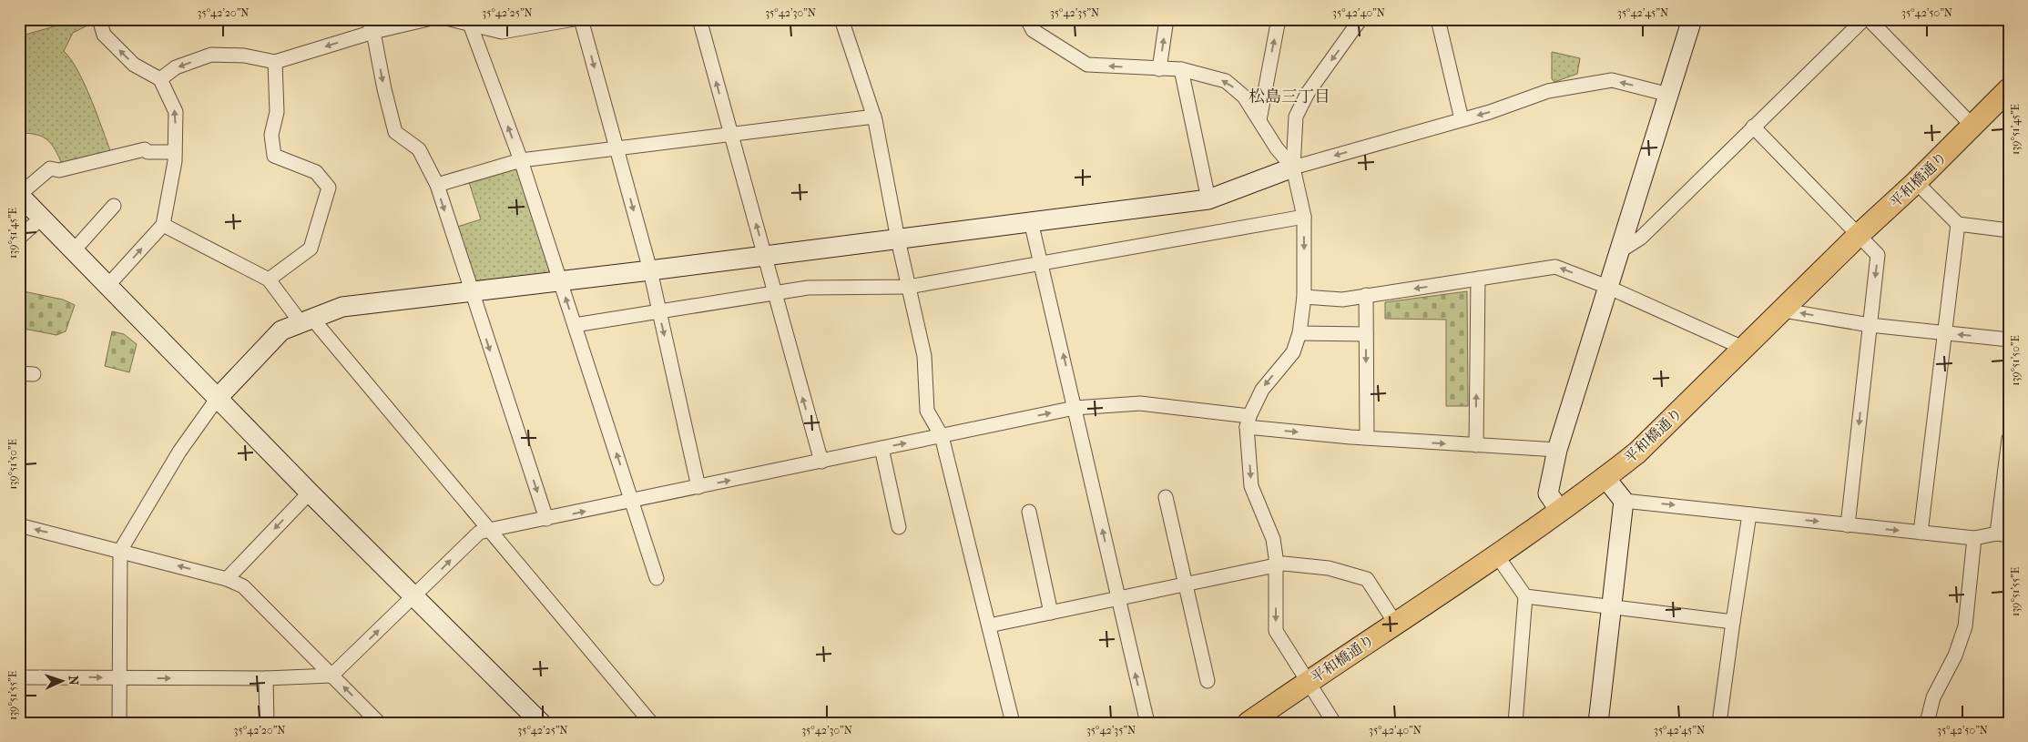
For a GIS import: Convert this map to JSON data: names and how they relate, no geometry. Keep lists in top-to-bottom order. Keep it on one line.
{"streets":{"main road":["平和橋通り"]},"districts":["松島三丁目"],"north":"right","coordinates":["35°42'20\"N","35°42'25\"N","35°42'30\"N","35°42'35\"N","35°42'40\"N","35°42'45\"N","35°42'50\"N","139°51'45\"E","139°51'50\"E","139°51'55\"E"]}
